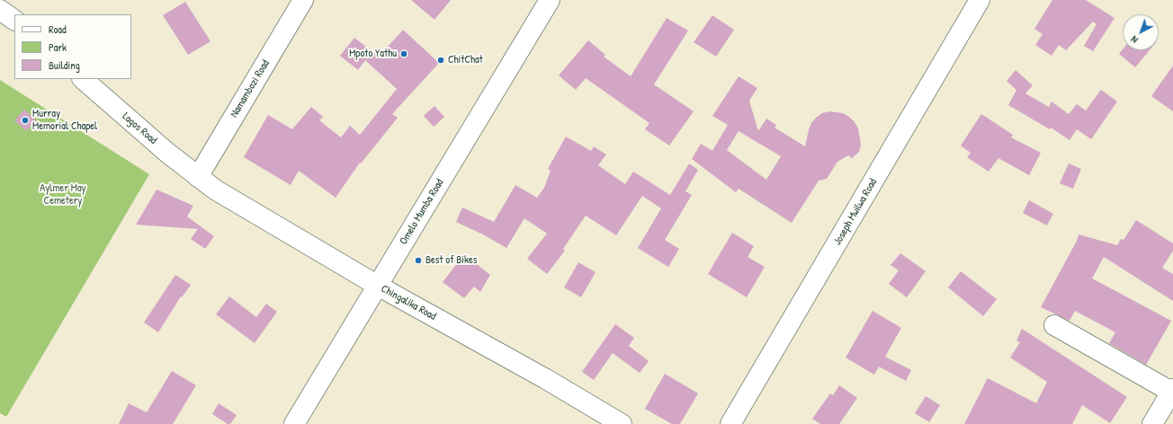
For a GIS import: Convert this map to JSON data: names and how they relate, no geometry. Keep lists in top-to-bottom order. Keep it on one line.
{"streets":{"street":["Namambozi Road","Lagos Road","Omelo Mumba Road","Joseph Mwilwa Road","Chingalika Road"]},"crossings":[["Namambozi Road","Lagos Road"],["Namambozi Road","Chingalika Road"],["Lagos Road","Chingalika Road"],["Omelo Mumba Road","Chingalika Road"]],"parks":["Aylmer May Cemetery"],"places":["Mpoto Yathu","ChitChat","Murray Memorial Chapel","Best of Bikes"],"legend":["Road","Park","Building"],"north":"bottom left"}
